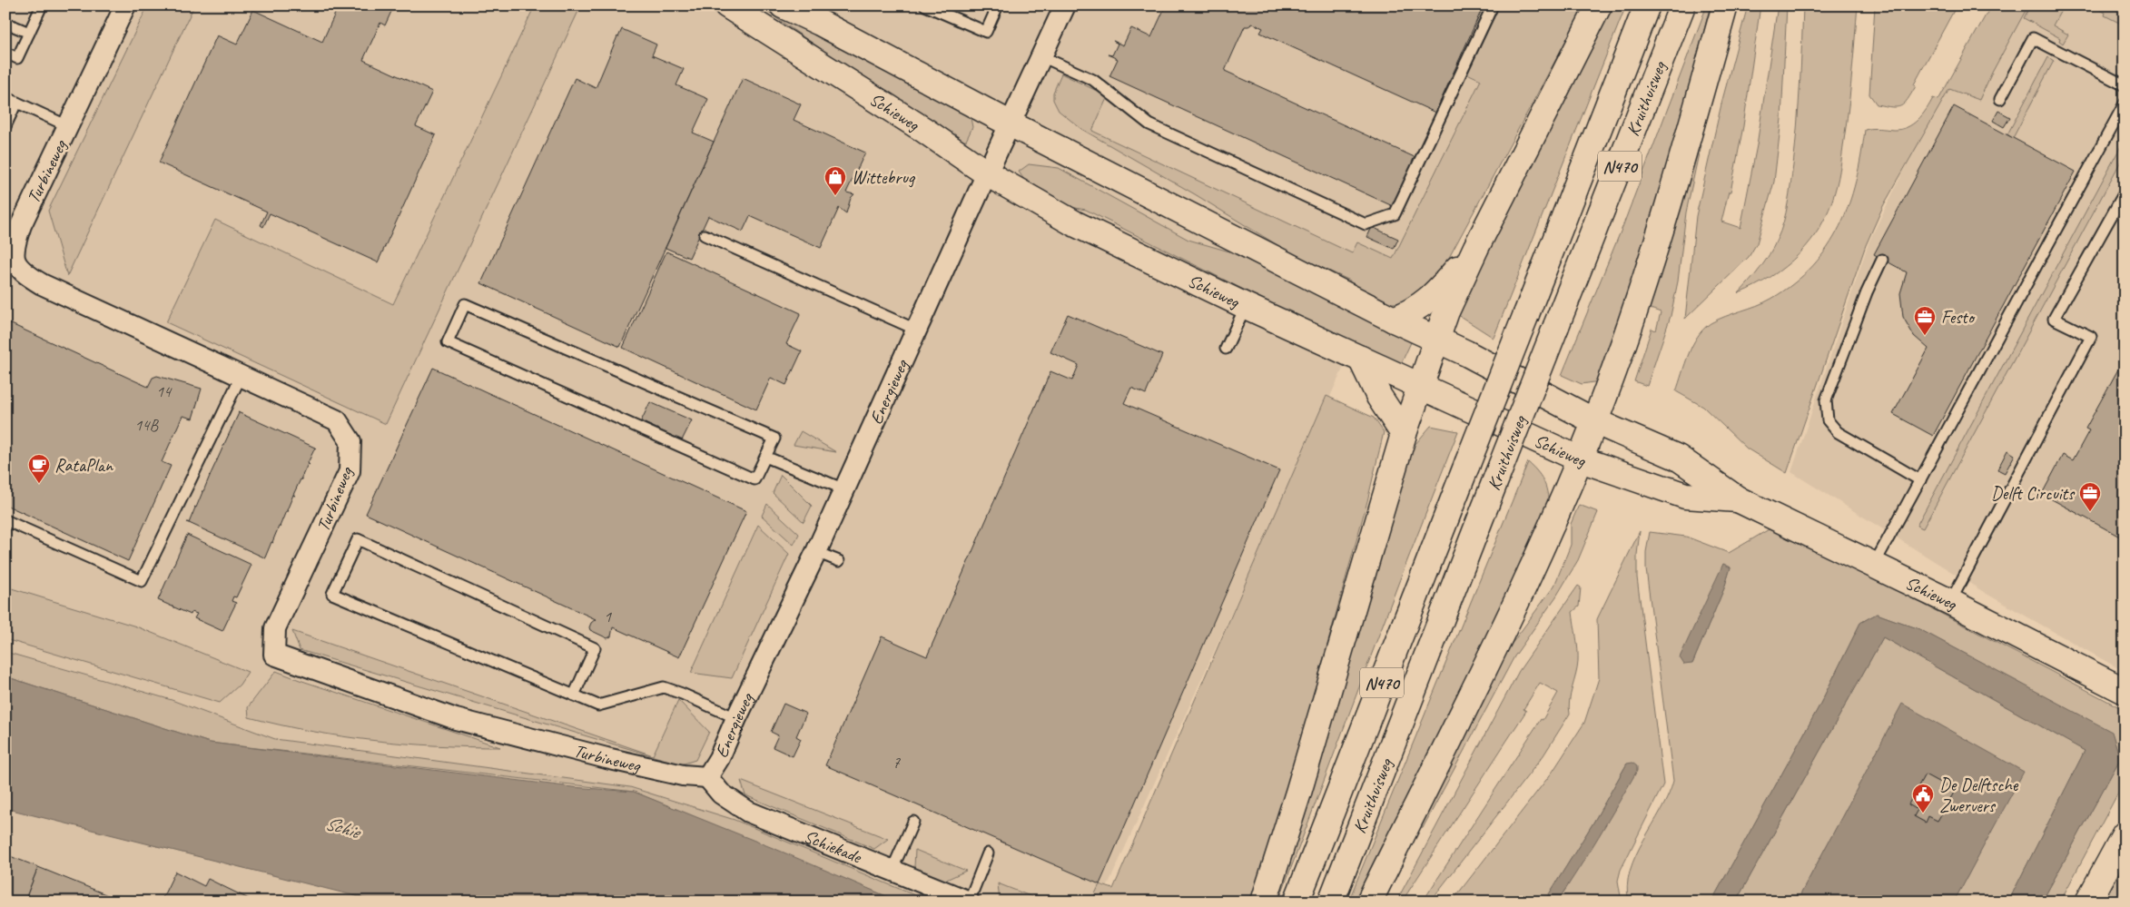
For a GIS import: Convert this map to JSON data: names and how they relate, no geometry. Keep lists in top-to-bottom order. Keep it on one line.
{"streets":{"main road":["Kruithuisweg","Schieweg","N470"],"street":["Turbineweg","Energieweg","Schiekade"]},"crossings":[["Schieweg","N470"],["Schieweg","Energieweg"],["Turbineweg","Energieweg"],["Turbineweg","Schiekade"],["Energieweg","Schiekade"]],"water":["Schie"],"places":{"shop":["Wittebrug"],"office":["Festo","Delft Circuits"],"cafe":["RataPlan"],"public building":["De Delftsche Zwervers"]},"house_numbers":["14","14B","1","7"]}
